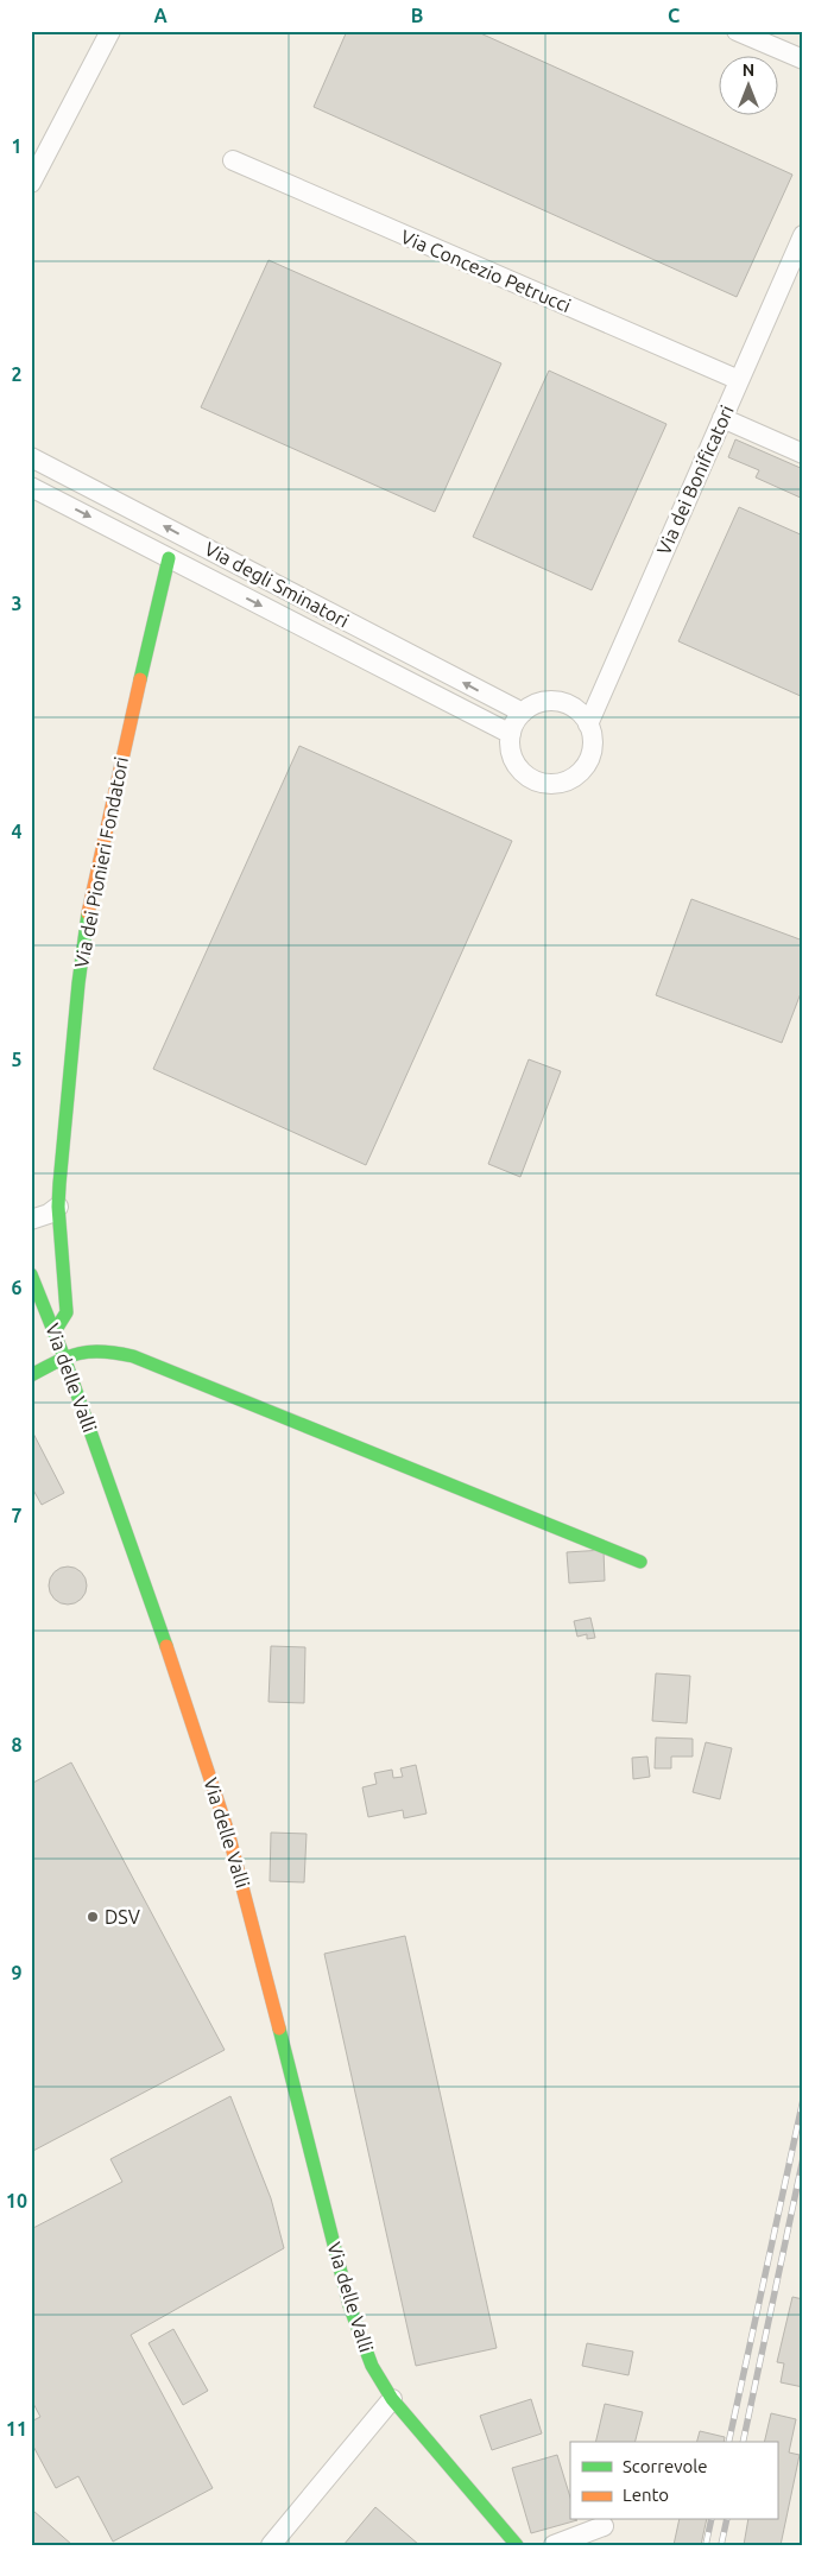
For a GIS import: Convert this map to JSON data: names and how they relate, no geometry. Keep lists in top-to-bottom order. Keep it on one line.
{"streets":{"street":["Via Concezio Petrucci","Via dei Bonificatori","Via degli Sminatori","Via dei Pionieri Fondatori","Via delle Valli"]},"crossings":[["Via Concezio Petrucci","Via dei Bonificatori"],["Via dei Bonificatori","Via degli Sminatori"],["Via degli Sminatori","Via dei Pionieri Fondatori"],["Via dei Pionieri Fondatori","Via delle Valli"]],"places":["DSV"],"legend":["Scorrevole","Lento"],"north":"top","grid":{"columns":["A","B","C"],"rows":["1","2","3","4","5","6","7","8","9","10","11"]}}
